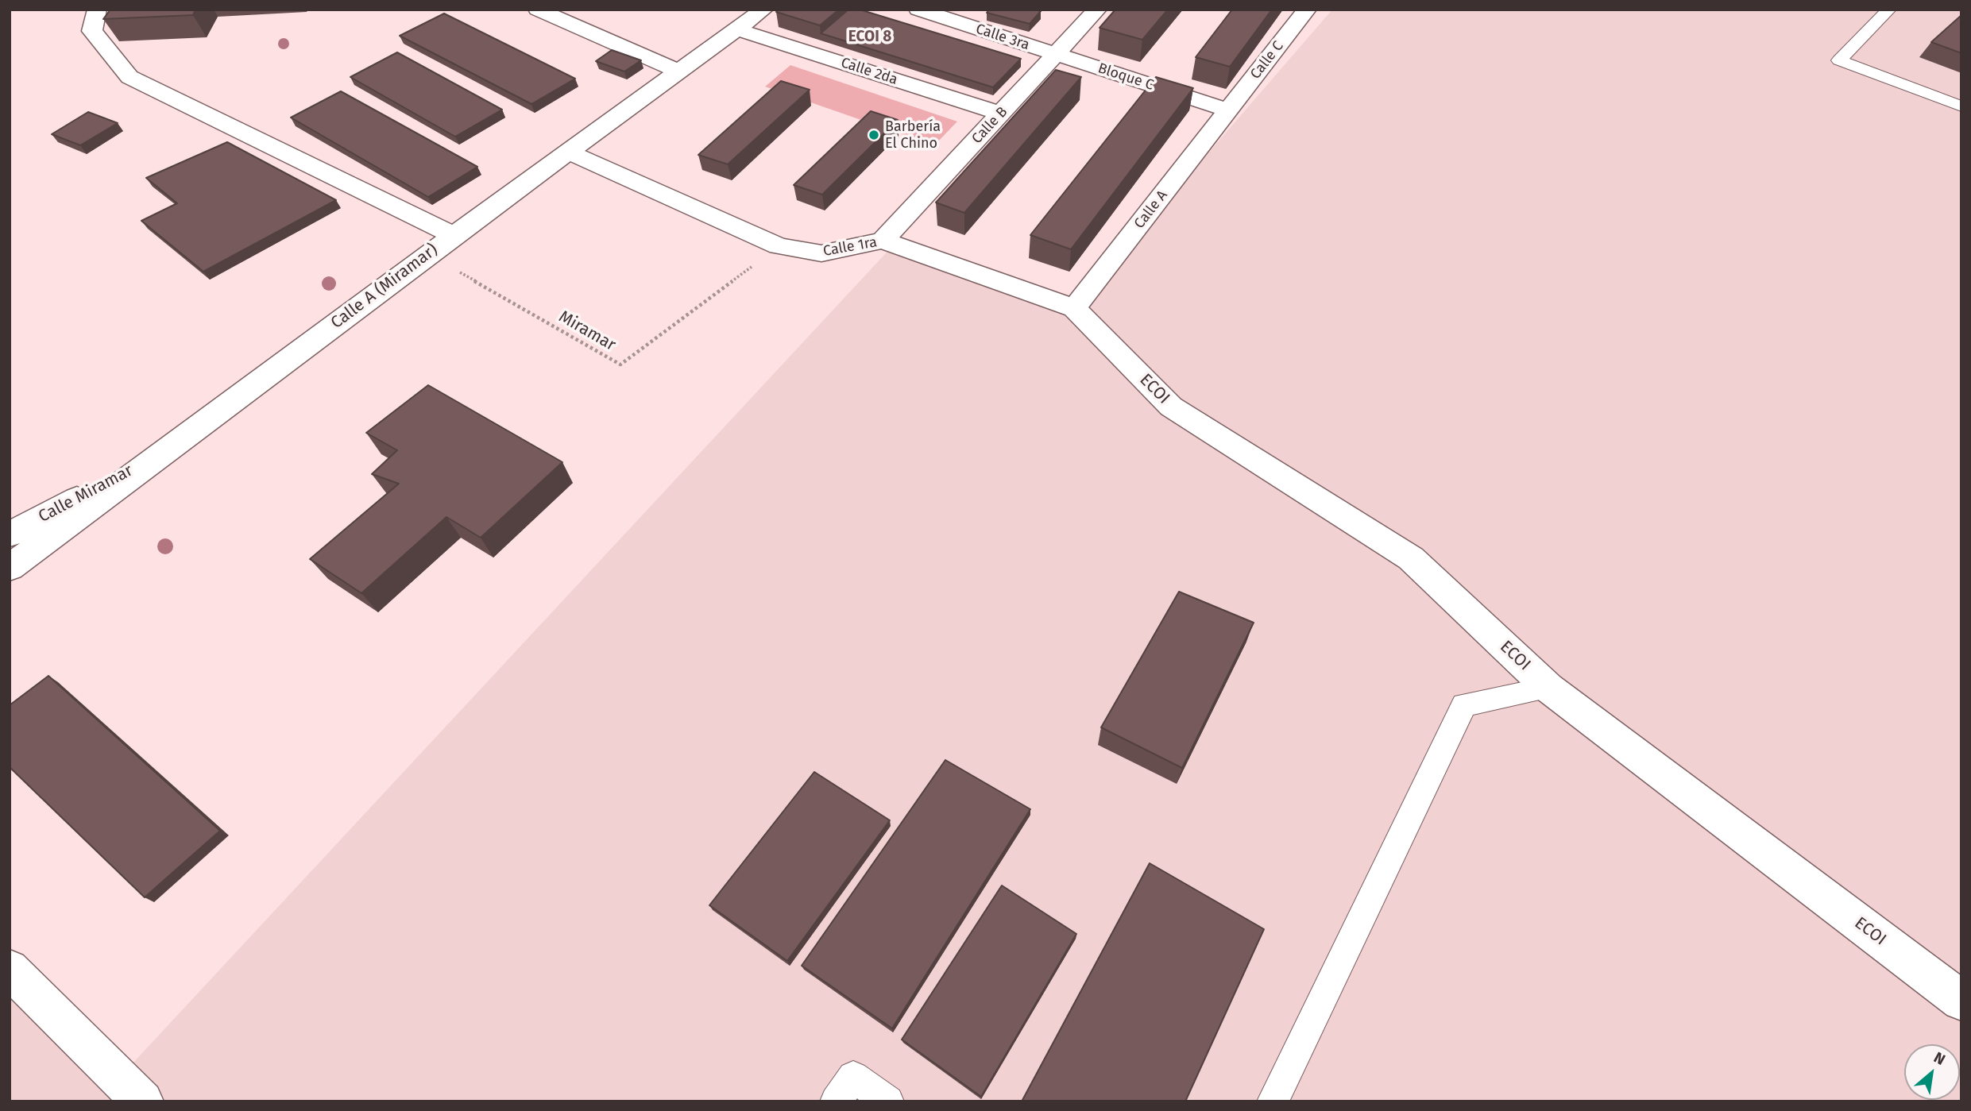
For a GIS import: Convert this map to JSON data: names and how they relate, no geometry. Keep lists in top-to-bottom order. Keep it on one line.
{"streets":{"street":["Calle 3ra","Calle C","Calle 2da","Bloque C","Calle B","Calle A","Calle 1ra","Calle A (Miramar)","ECOI","Calle Miramar"],"path":["Miramar"]},"crossings":[["Calle 3ra","Bloque C"],["Calle 3ra","Calle B"],["Calle C","Bloque C"],["Calle C","Calle A"],["Calle 2da","Calle B"],["Calle 2da","Calle A (Miramar)"],["Bloque C","Calle B"],["Bloque C","Calle A"],["Calle B","Calle 1ra"],["Calle A","Calle 1ra"],["Calle A","ECOI"],["Calle 1ra","Calle A (Miramar)"],["Calle 1ra","Miramar"],["Calle 1ra","ECOI"],["Calle A (Miramar)","Miramar"],["Calle A (Miramar)","Calle Miramar"]],"districts":["ECOI 8"],"places":["Barbería El Chino"],"north":"top right"}
